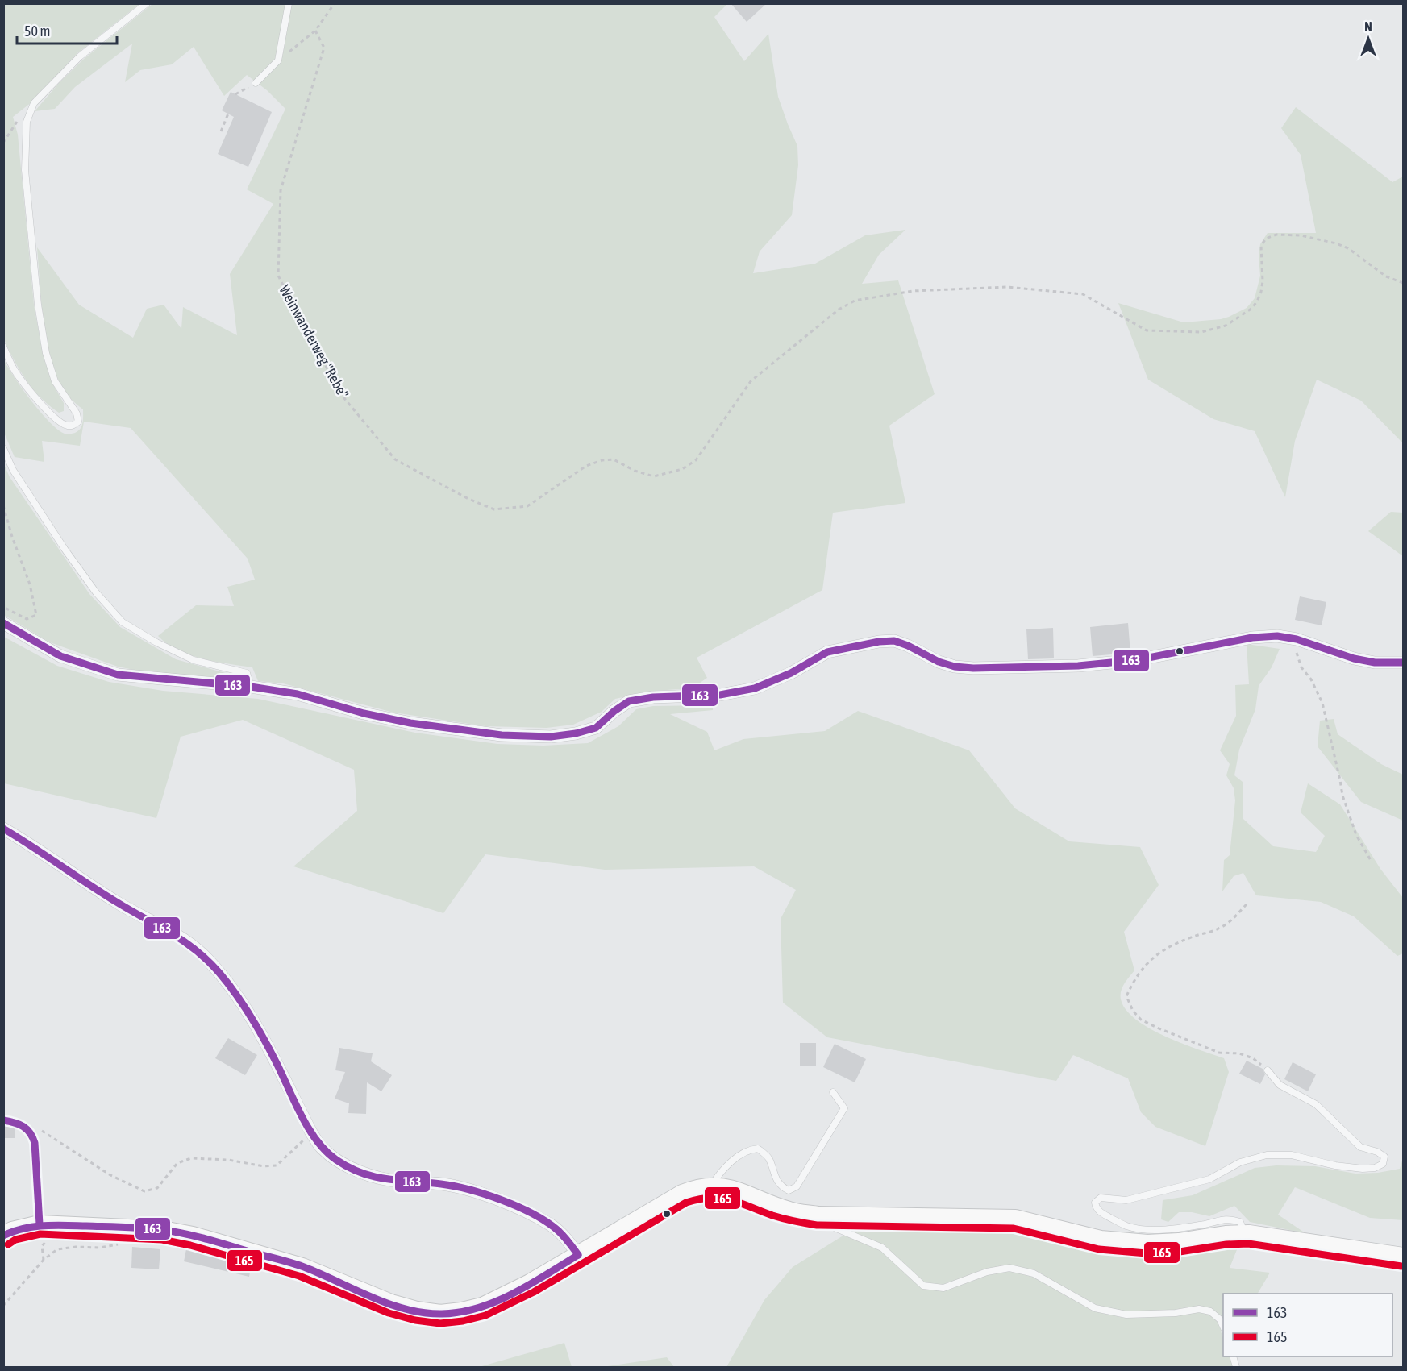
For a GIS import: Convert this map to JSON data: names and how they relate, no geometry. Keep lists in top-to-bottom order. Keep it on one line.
{"streets":{"path":["Weinwanderweg \"Rebe\""]},"lines":["transit line 163","transit line 165"],"legend":["163","165"],"scale_bar":"50 m","north":"top"}
